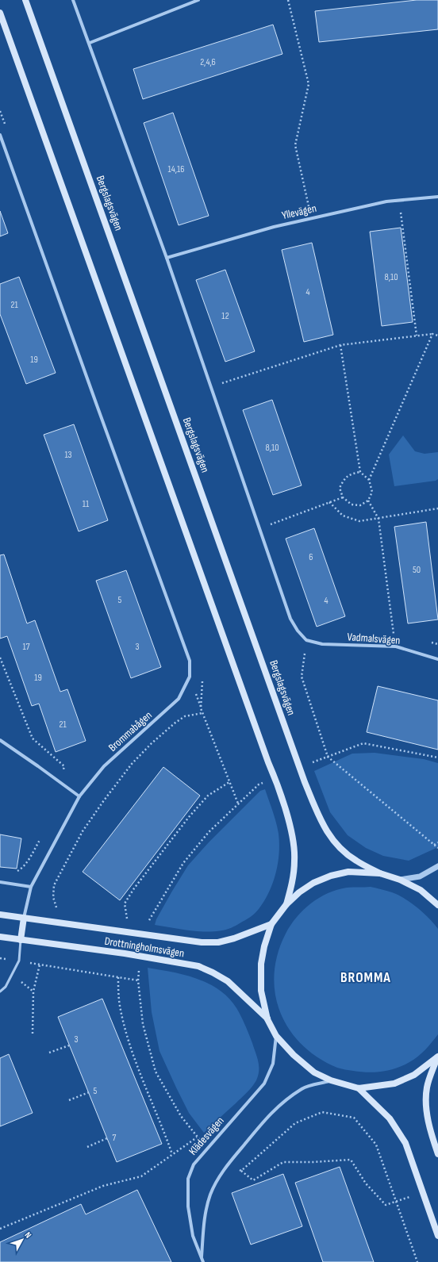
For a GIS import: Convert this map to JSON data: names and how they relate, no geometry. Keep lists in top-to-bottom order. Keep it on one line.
{"streets":{"main road":["Bergslagsvägen","Drottningholmsvägen"],"street":["Yllevägen","Vadmalsvägen","Brommabågen","Klädesvägen"]},"crossings":[["Brommabågen","Drottningholmsvägen"]],"districts":["BROMMA"],"house_numbers":["2,4,6","14,16","8,10","4","21","12","19","8,10","13","11","6","50","5","4","17","3","19","21","3","5","7"],"north":"top right"}
